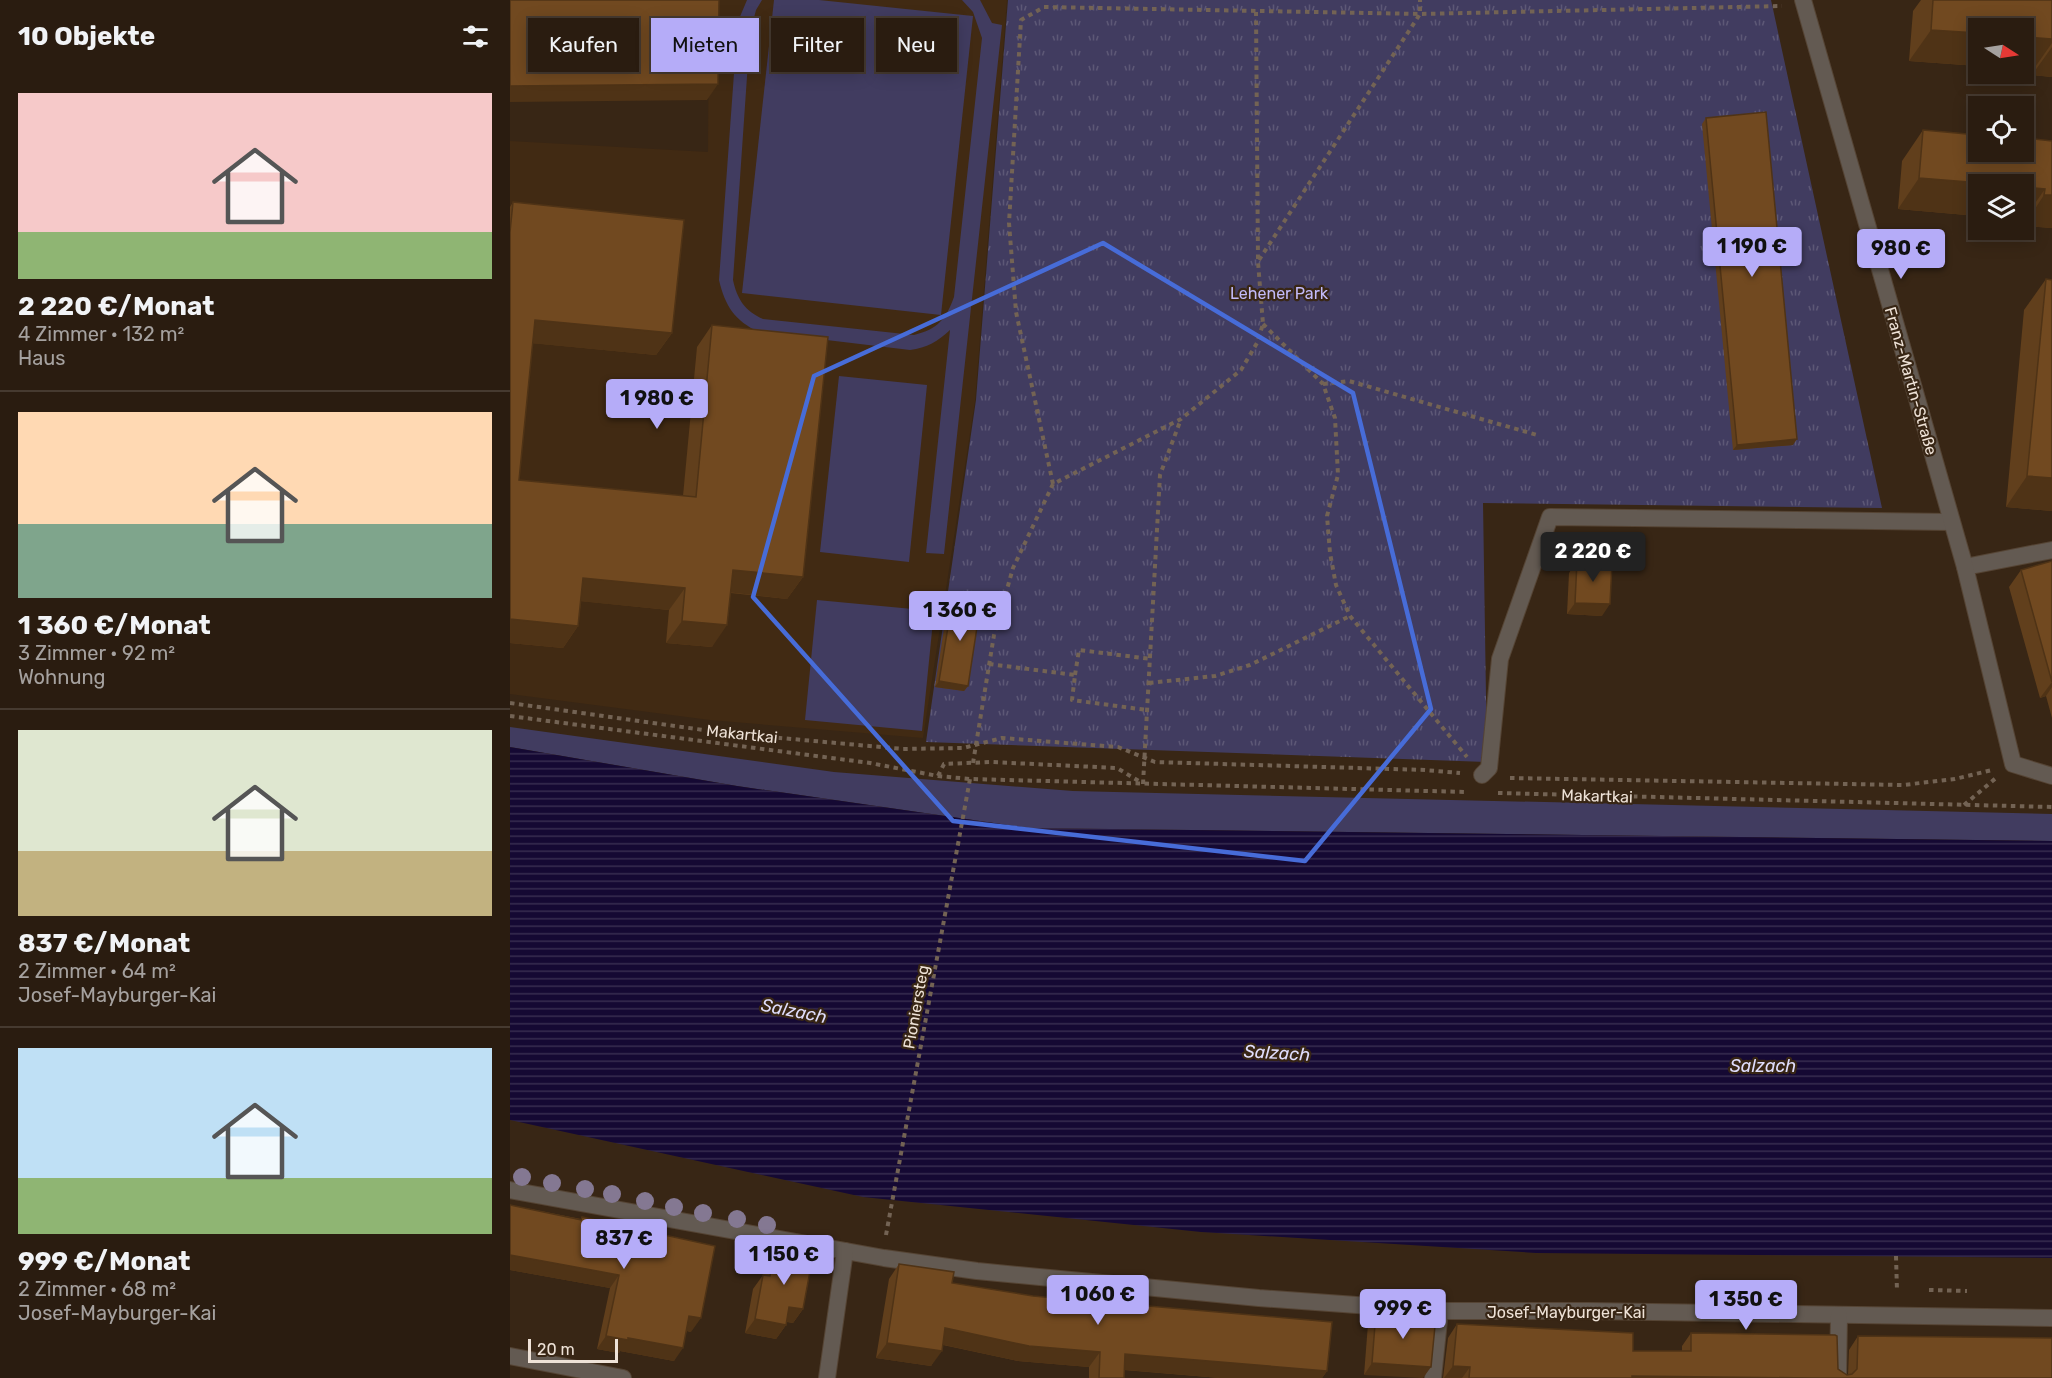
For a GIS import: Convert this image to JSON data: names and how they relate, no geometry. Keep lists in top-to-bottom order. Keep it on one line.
{"streets":{"street":["Franz-Martin-Straße","Josef-Mayburger-Kai"],"path":["Makartkai","Pioniersteg"]},"crossings":[["Makartkai","Pioniersteg"]],"water":["Salzach"],"parks":["Lehener Park"],"scale_bar":"20 m","north":"right","page":{"heading":"10 Objekte","chip":["Kaufen","Mieten","Filter","Neu"],"list":[{"name":"2 220 €/Monat","note":"4 Zimmer · 132 m² · Haus"},{"name":"1 360 €/Monat","note":"3 Zimmer · 92 m² · Wohnung"},{"name":"837 €/Monat","note":"2 Zimmer · 64 m² · Josef-Mayburger-Kai"},{"name":"999 €/Monat","note":"2 Zimmer · 68 m² · Josef-Mayburger-Kai"}],"price":["1 190 €","980 €","1 980 €","2 220 €","1 360 €","837 €","1 150 €","1 060 €","1 350 €","999 €"],"scale":"20 m"}}
